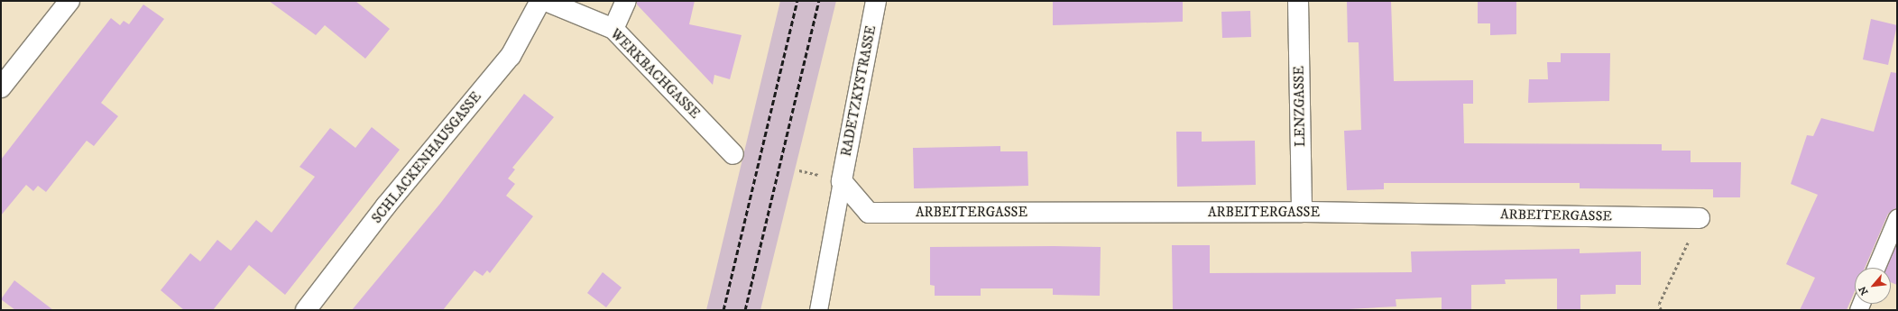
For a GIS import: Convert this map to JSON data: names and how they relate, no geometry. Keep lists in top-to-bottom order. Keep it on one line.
{"streets":{"street":["WERKBACHGASSE","RADETZKYSTRASSE","LENZGASSE","SCHLACKENHAUSGASSE","ARBEITERGASSE"]},"crossings":[["RADETZKYSTRASSE","ARBEITERGASSE"],["LENZGASSE","ARBEITERGASSE"]],"north":"bottom left"}
